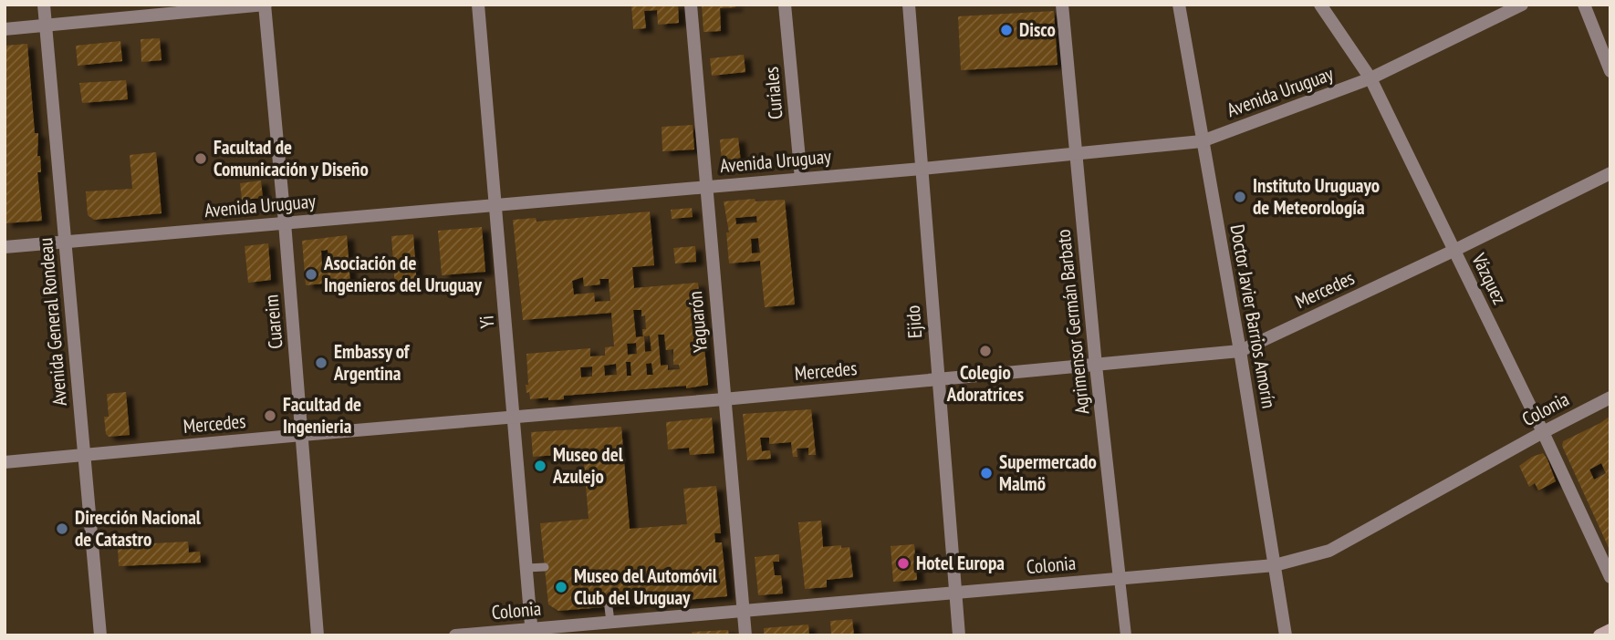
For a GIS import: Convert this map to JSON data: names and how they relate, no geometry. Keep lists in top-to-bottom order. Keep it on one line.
{"streets":{"street":["Avenida Uruguay","Curiales","Vázquez","Mercedes","Doctor Javier Barrios Amorín","Avenida General Rondeau","Cuareim","Yi","Yaguarón","Ejido","Agrimensor Germán Barbato","Colonia"]},"crossings":[["Avenida Uruguay","Curiales"],["Avenida Uruguay","Vázquez"],["Avenida Uruguay","Doctor Javier Barrios Amorín"],["Avenida Uruguay","Avenida General Rondeau"],["Avenida Uruguay","Cuareim"],["Avenida Uruguay","Yi"],["Avenida Uruguay","Yaguarón"],["Avenida Uruguay","Ejido"],["Avenida Uruguay","Agrimensor Germán Barbato"],["Vázquez","Mercedes"],["Vázquez","Colonia"],["Mercedes","Doctor Javier Barrios Amorín"],["Mercedes","Avenida General Rondeau"],["Mercedes","Cuareim"],["Mercedes","Yi"],["Mercedes","Yaguarón"],["Mercedes","Ejido"],["Mercedes","Agrimensor Germán Barbato"],["Doctor Javier Barrios Amorín","Colonia"],["Yi","Colonia"],["Yaguarón","Colonia"],["Ejido","Colonia"],["Agrimensor Germán Barbato","Colonia"]],"places":["Disco","Facultad de Comunicación y Diseño","Instituto Uruguayo de Meteorología","Asociación de Ingenieros del Uruguay","Colegio Adoratrices","Embassy of Argentina","Facultad de Ingenieria","Museo del Azulejo","Supermercado Malmö","Dirección Nacional de Catastro","Hotel Europa","Museo del Automóvil Club del Uruguay"]}
